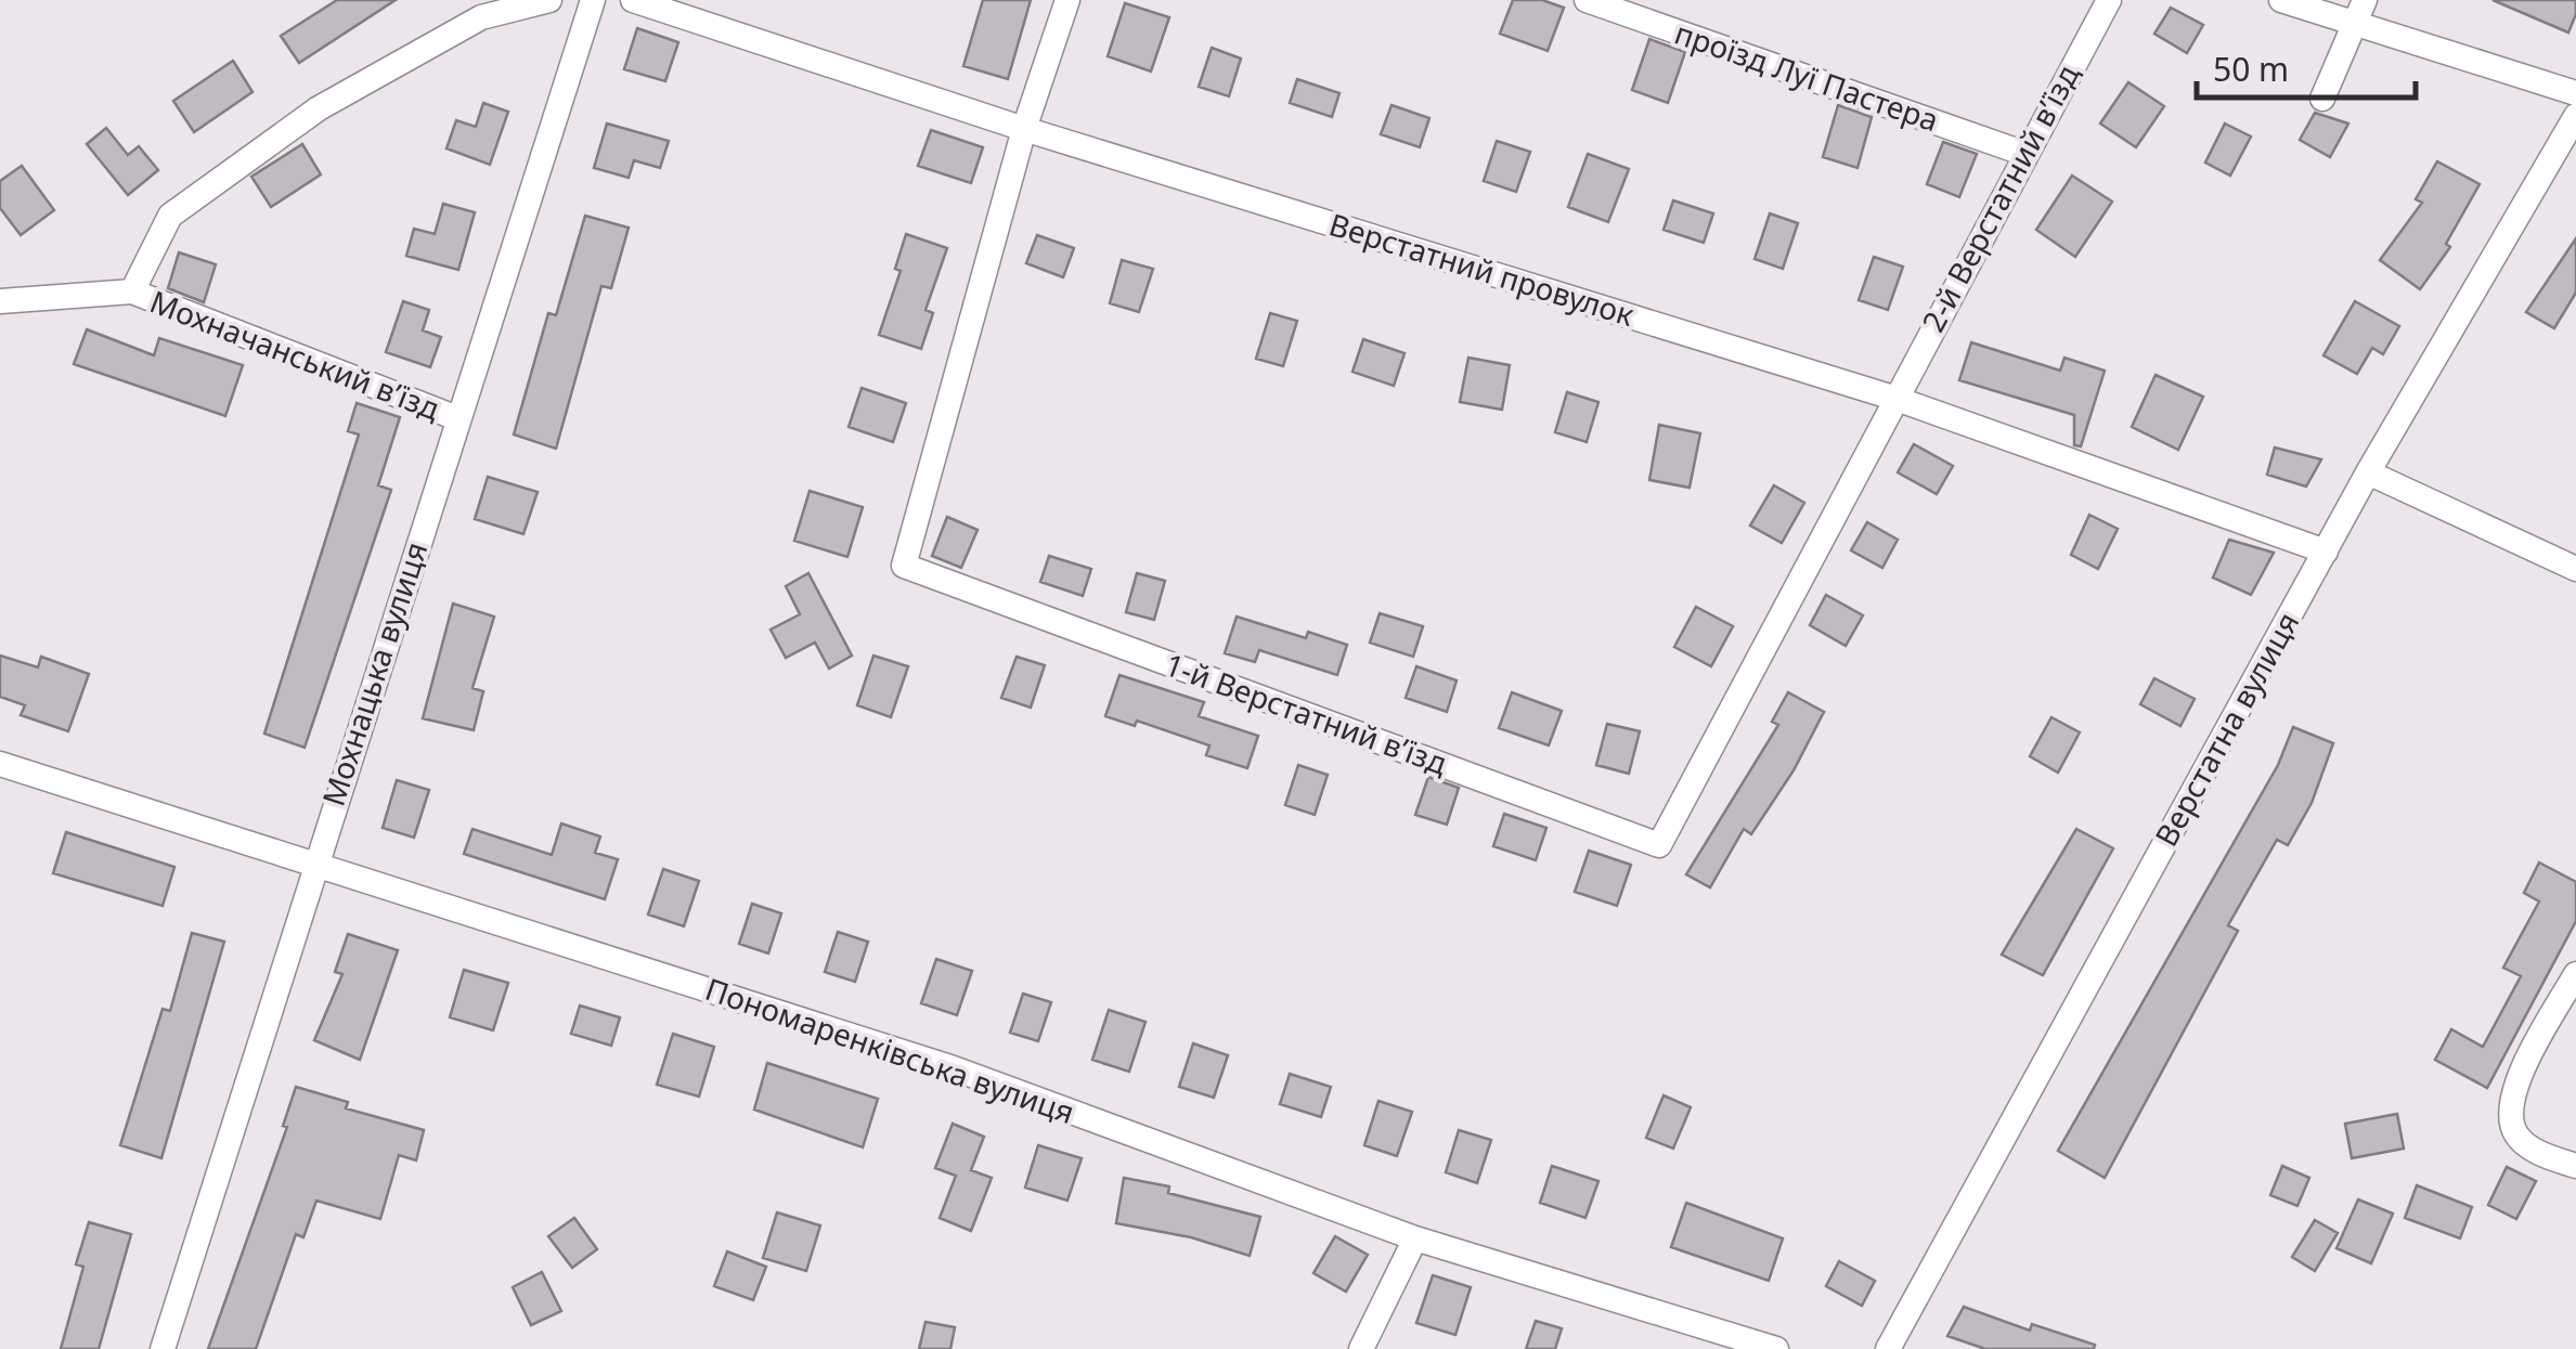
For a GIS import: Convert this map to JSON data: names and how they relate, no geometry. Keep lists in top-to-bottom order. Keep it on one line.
{"streets":{"street":["проїзд Луї Пастера","2-й Верстатний в’їзд","Верстатний провулок","Мохначанський в’їзд","Мохнацька вулиця","1-й Верстатний в’їзд","Верстатна вулиця","Пономаренківська вулиця"]},"crossings":[["проїзд Луї Пастера","2-й Верстатний в’їзд"],["2-й Верстатний в’їзд","Верстатний провулок"],["2-й Верстатний в’їзд","1-й Верстатний в’їзд"],["Верстатний провулок","1-й Верстатний в’їзд"],["Верстатний провулок","Верстатна вулиця"],["Мохначанський в’їзд","Мохнацька вулиця"],["Мохнацька вулиця","Пономаренківська вулиця"]],"scale_bar":"50 m"}
